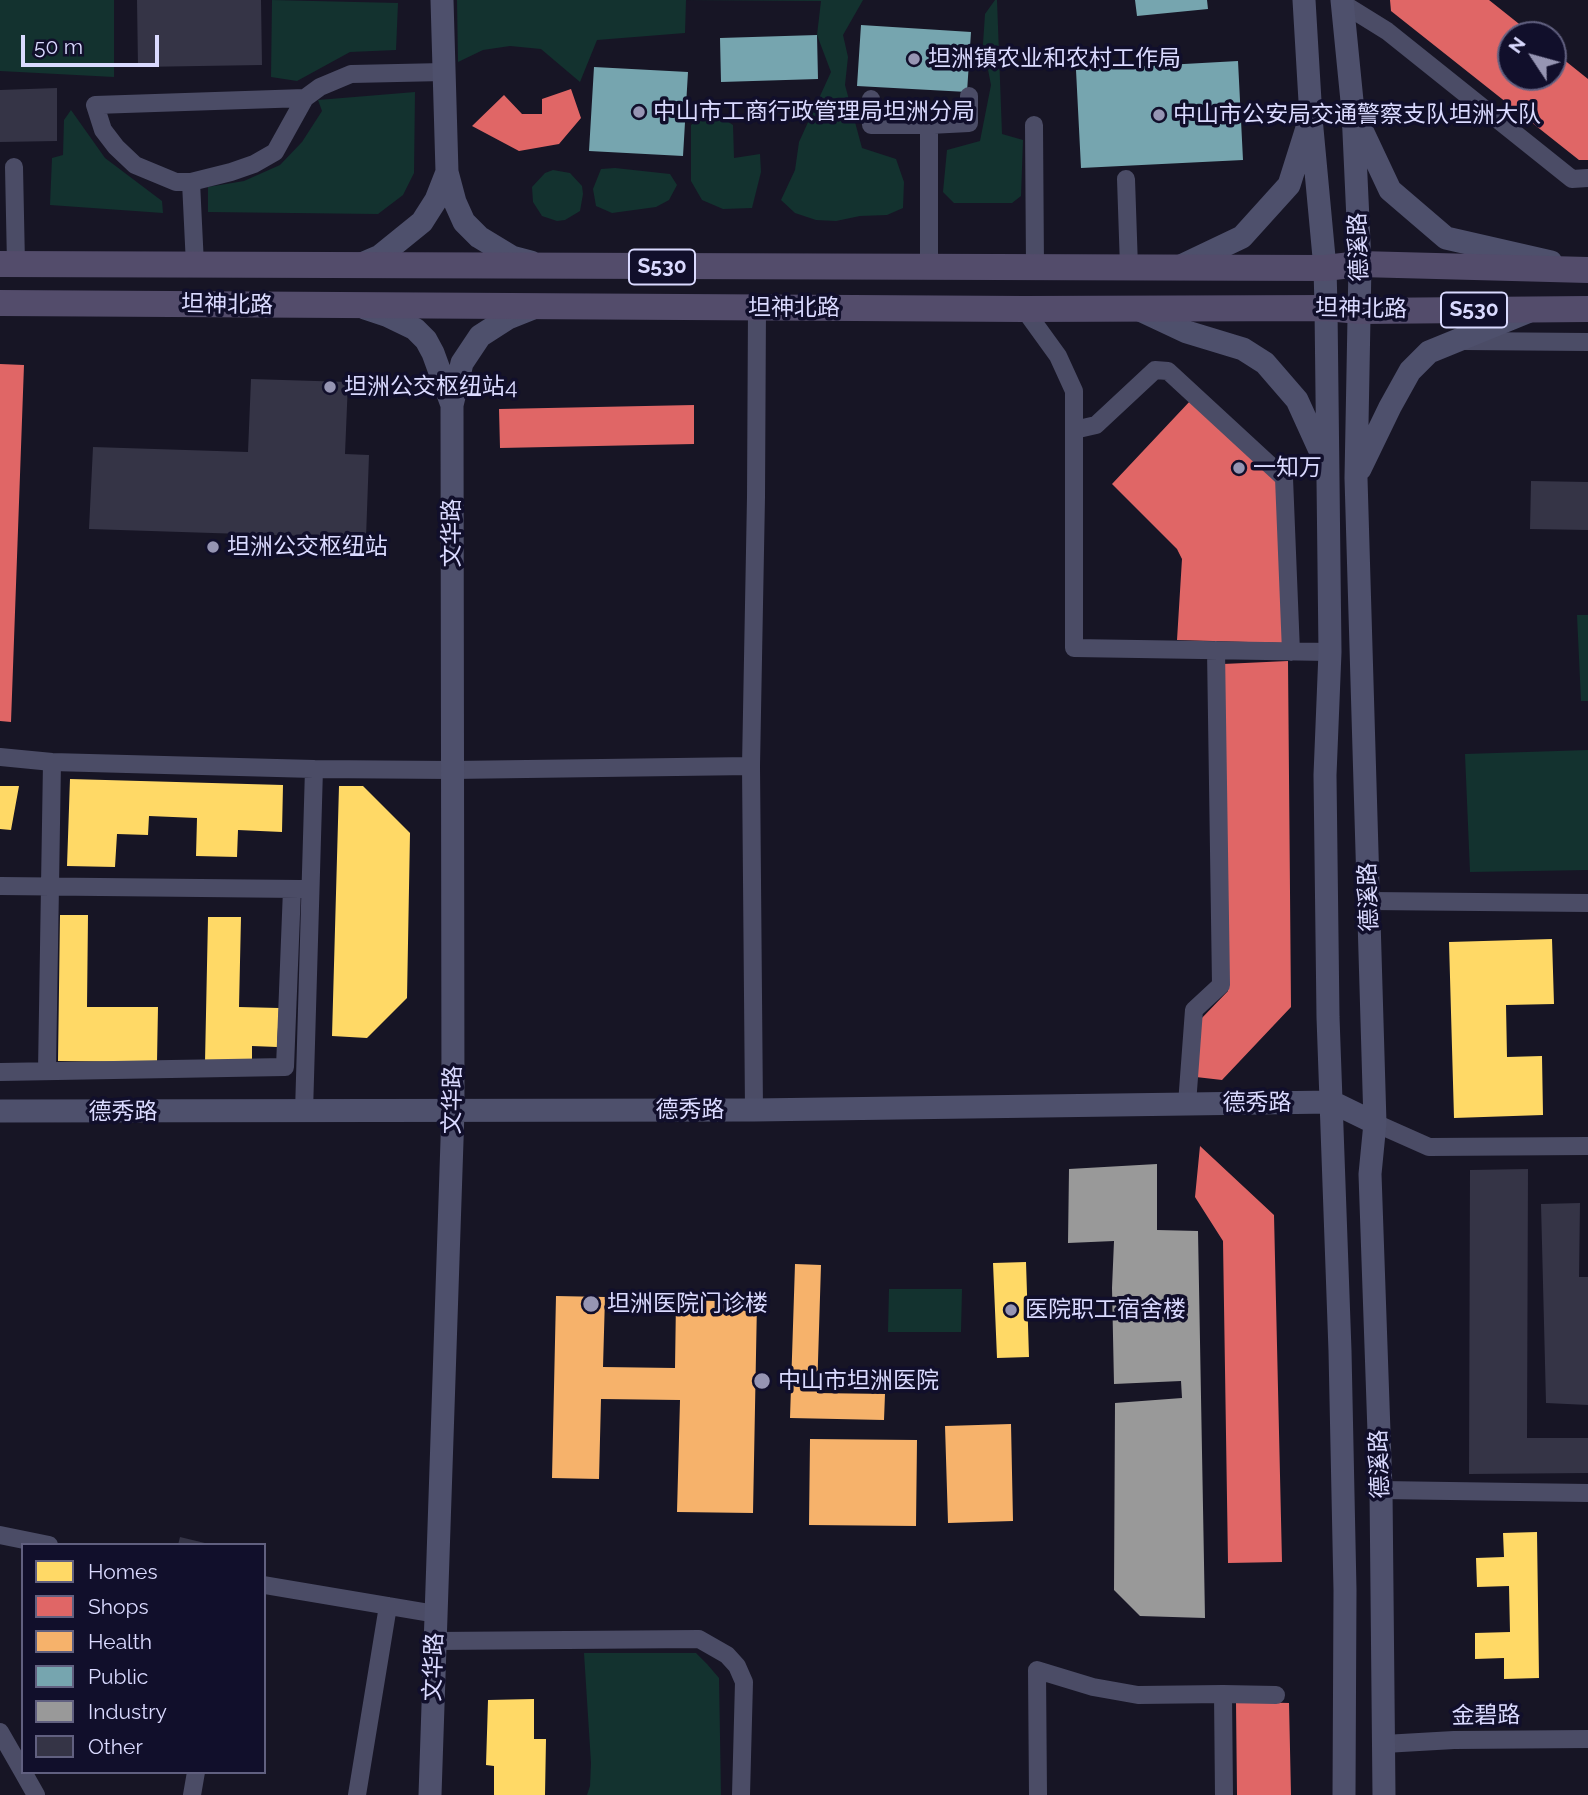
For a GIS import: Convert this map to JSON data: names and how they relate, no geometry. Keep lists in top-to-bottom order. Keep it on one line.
{"streets":{"main road":["德溪路","S530","坦神北路","文华路","德秀路"],"street":["金碧路"]},"crossings":[["德溪路","坦神北路"],["德溪路","德秀路"],["德溪路","金碧路"],["文华路","德秀路"]],"places":["坦洲镇农业和农村工作局","中山市工商行政管理局坦洲分局","中山市公安局交通警察支队坦洲大队","坦洲公交枢纽站4","一知万","坦洲公交枢纽站","坦洲医院门诊楼","医院职工宿舍楼","中山市坦洲医院"],"legend":["Homes","Shops","Health","Public","Industry","Other"],"scale_bar":"50 m","north":"top left"}
